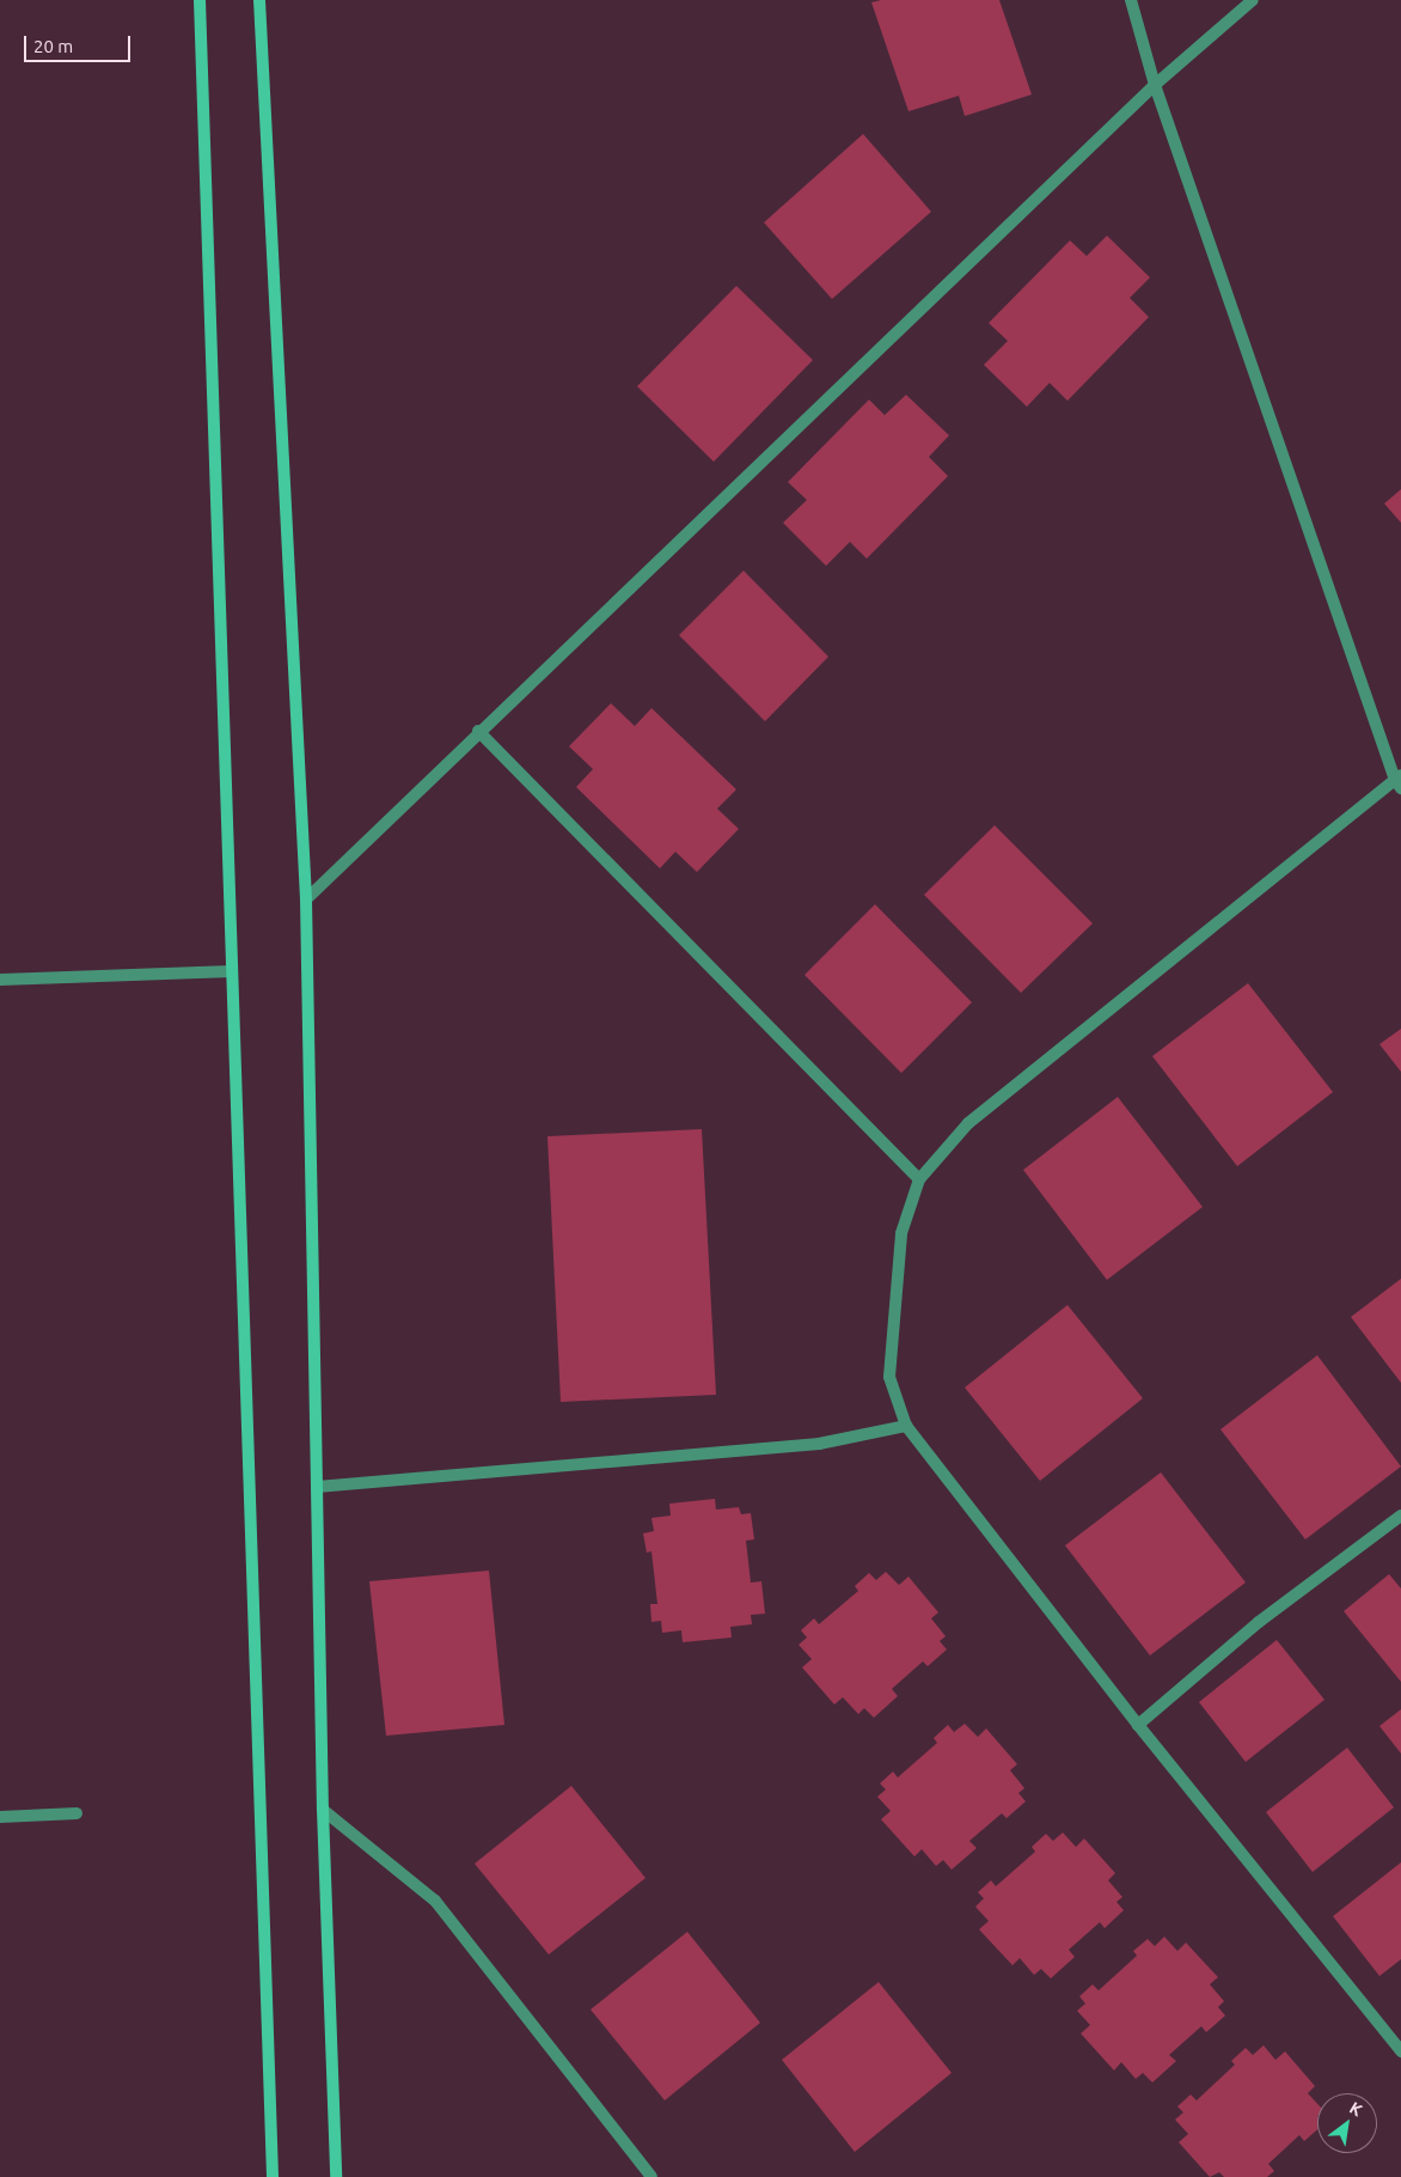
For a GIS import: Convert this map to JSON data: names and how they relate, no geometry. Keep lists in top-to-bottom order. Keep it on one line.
{"scale_bar":"20 m","north":"top right"}
